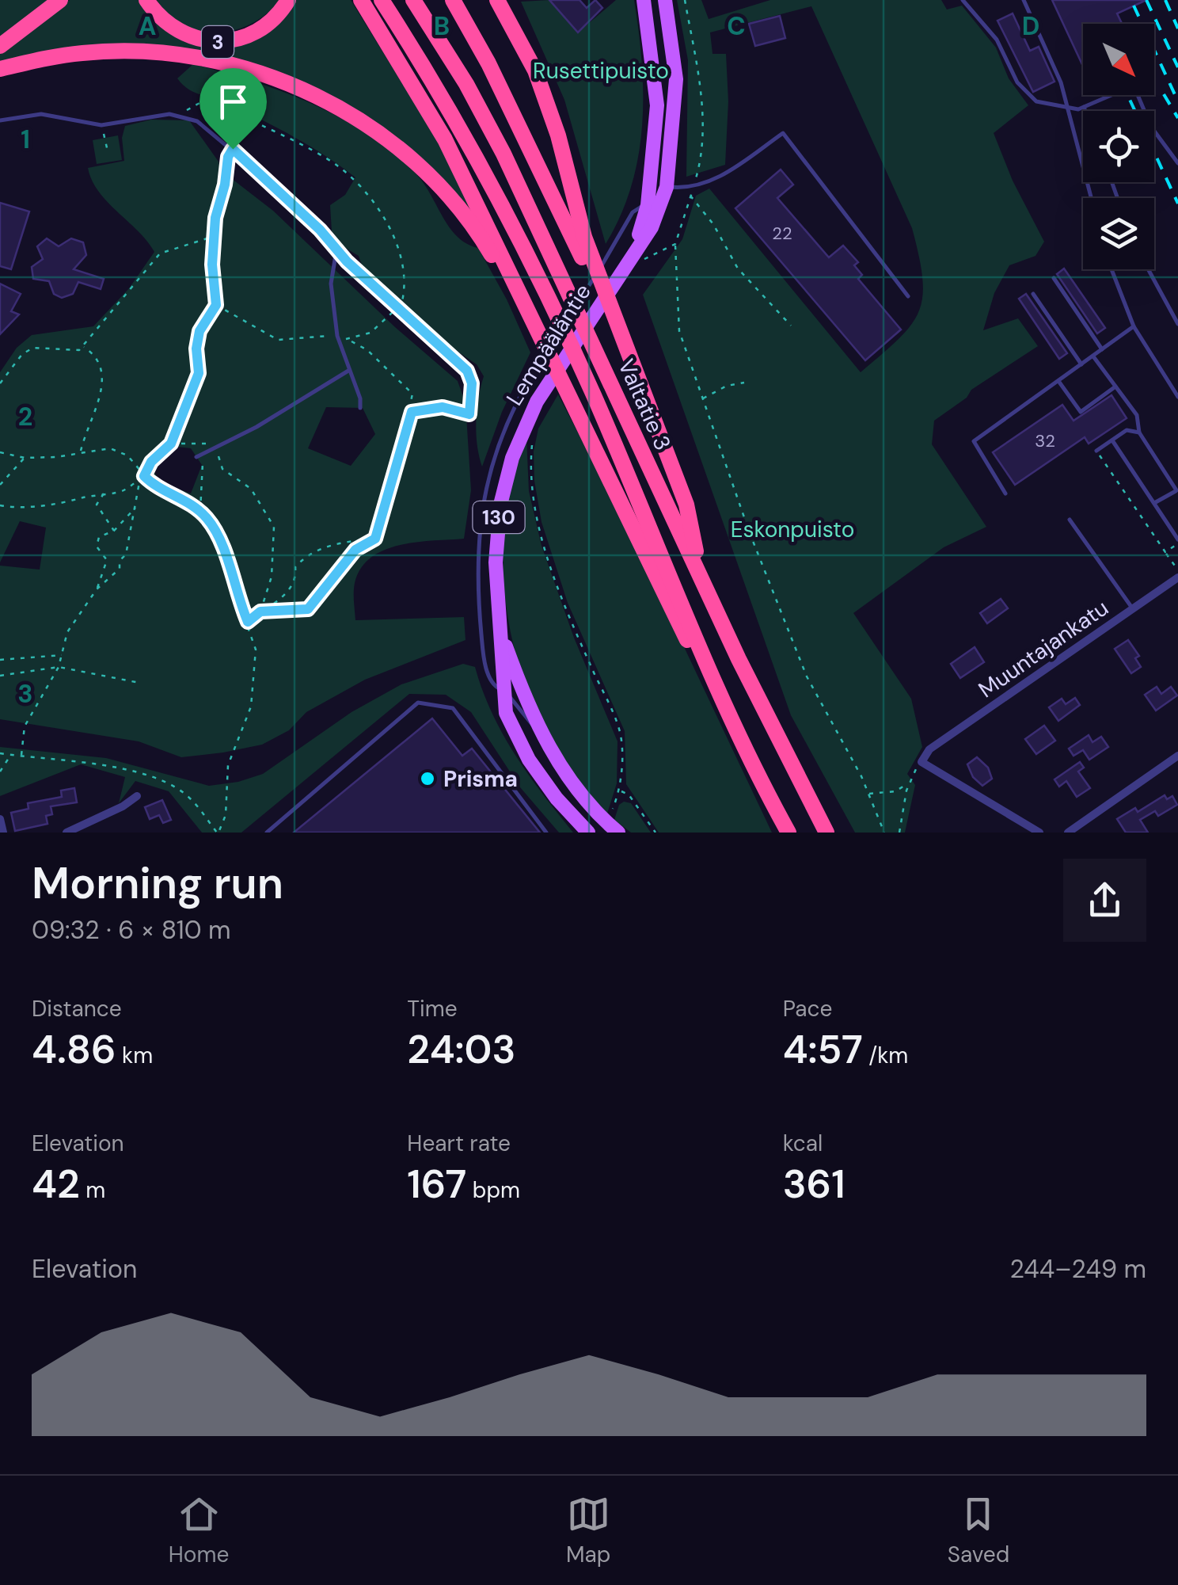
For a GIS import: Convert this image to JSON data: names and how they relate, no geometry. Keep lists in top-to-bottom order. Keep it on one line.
{"streets":{"highway":["3","Valtatie 3"],"main road":["Lempääläntie","130"],"street":["Muuntajankatu"]},"parks":["Rusettipuisto","Eskonpuisto"],"places":["Prisma"],"house_numbers":["22","32"],"north":"bottom right","page":{"heading":["Morning run","09:32 · 6 × 810 m"],"stats":[["Distance","4.86 km"],["Time","24:03"],["Pace","4:57 /km"],["Elevation","42 m"],["Heart rate","167 bpm"],["kcal","361"]],"chart":["Elevation","244–249 m"],"tabs":["Home","Map","Saved"]},"grid":{"columns":["A","B","C","D"],"rows":["1","2","3"]}}
